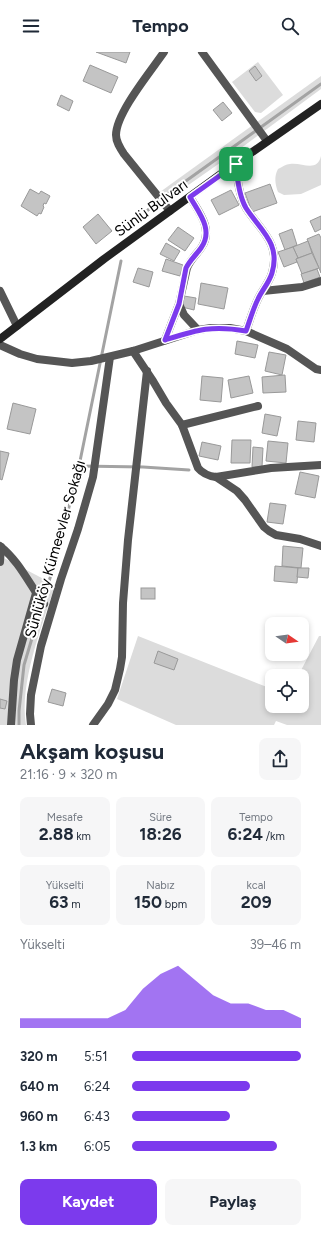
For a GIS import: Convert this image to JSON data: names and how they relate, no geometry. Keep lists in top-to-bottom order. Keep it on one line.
{"streets":{"main road":["Sünlü Bulvarı"],"street":["Sünlüköy Kümeevler Sokağı"]},"north":"right","page":{"header":"Tempo","heading":["Akşam koşusu","21:16 · 9 × 320 m"],"stats":[["Mesafe","2.88 km"],["Süre","18:26"],["Tempo","6:24 /km"],["Yükselti","63 m"],["Nabız","150 bpm"],["kcal","209"]],"chart":["Yükselti","39–46 m"],"list":[{"name":"320 m","note":"5:51"},{"name":"640 m","note":"6:24"},{"name":"960 m","note":"6:43"},{"name":"1.3 km","note":"6:05"}],"buttons":["Kaydet","Paylaş"]}}
